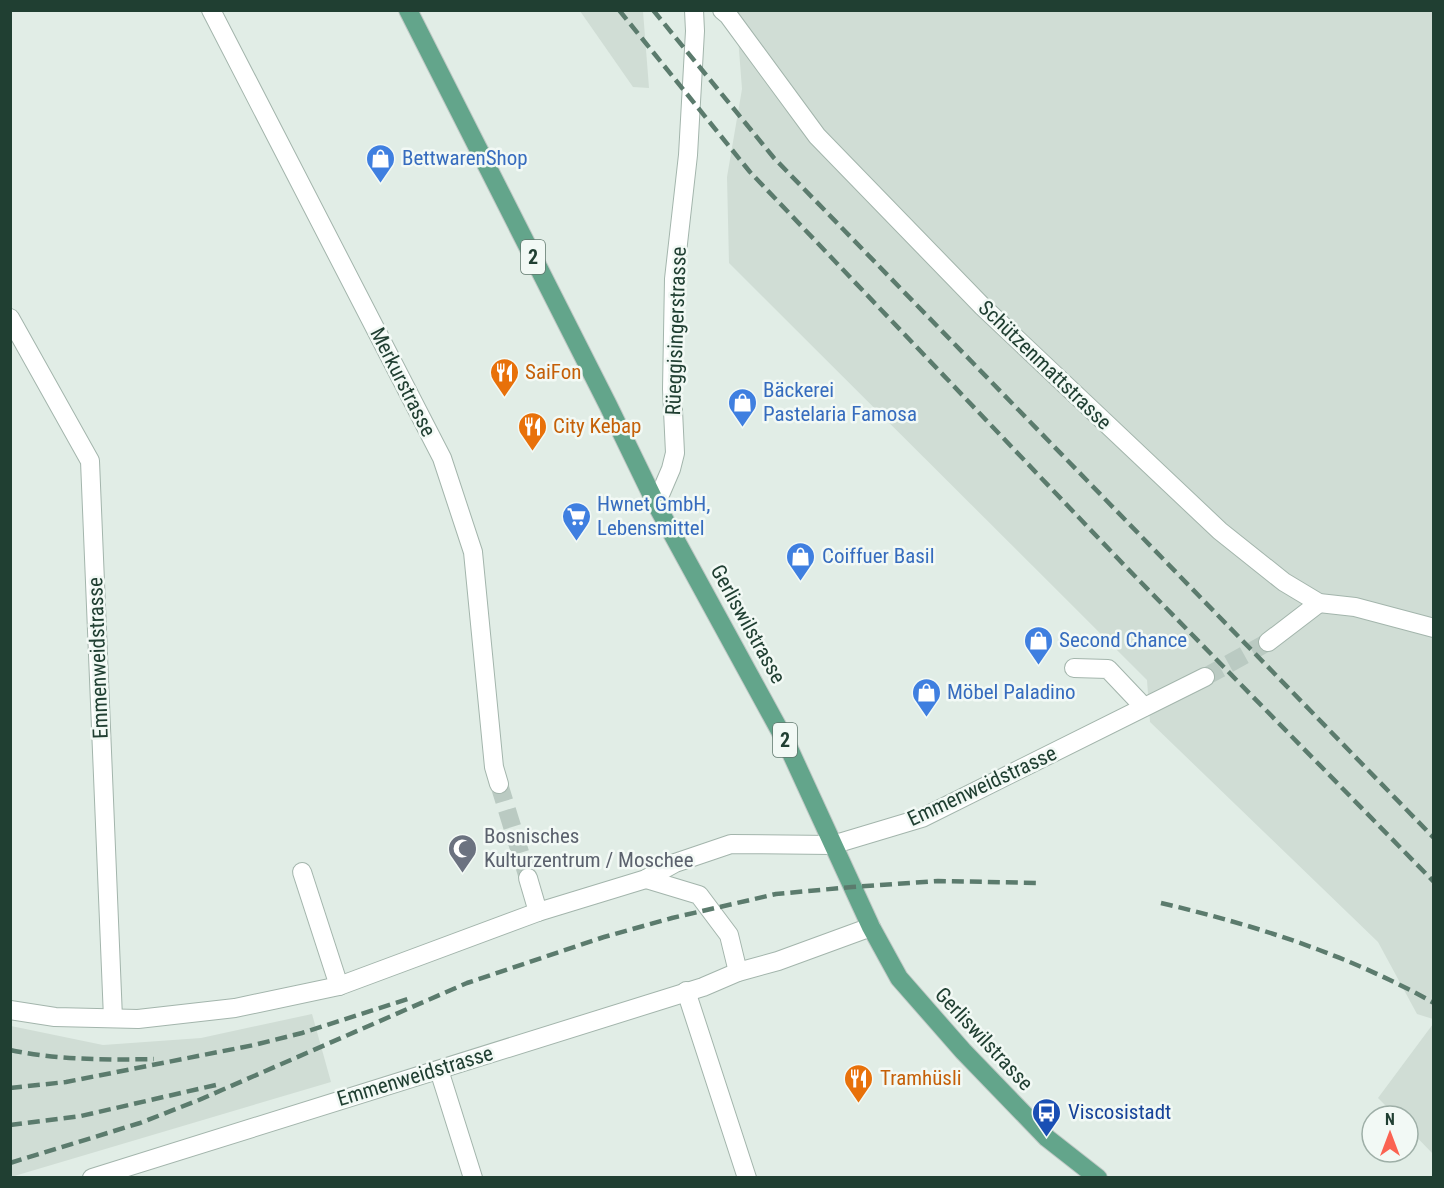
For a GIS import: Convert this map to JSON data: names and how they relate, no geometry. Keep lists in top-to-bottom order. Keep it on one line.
{"streets":{"main road":["2","Gerliswilstrasse"],"street":["Rüeggisingerstrasse","Schützenmattstrasse","Merkurstrasse","Emmenweidstrasse"]},"crossings":[["Rüeggisingerstrasse","Gerliswilstrasse"],["Gerliswilstrasse","Emmenweidstrasse"]],"places":{"shop":["BettwarenShop","Bäckerei Pastelaria Famosa","Coiffuer Basil","Second Chance","Möbel Paladino"],"restaurant":["SaiFon","City Kebap","Tramhüsli"],"supermarket":["Hwnet GmbH, Lebensmittel"],"mosque":["Bosnisches Kulturzentrum / Moschee"],"bus stop":["Viscosistadt"]},"north":"top"}
